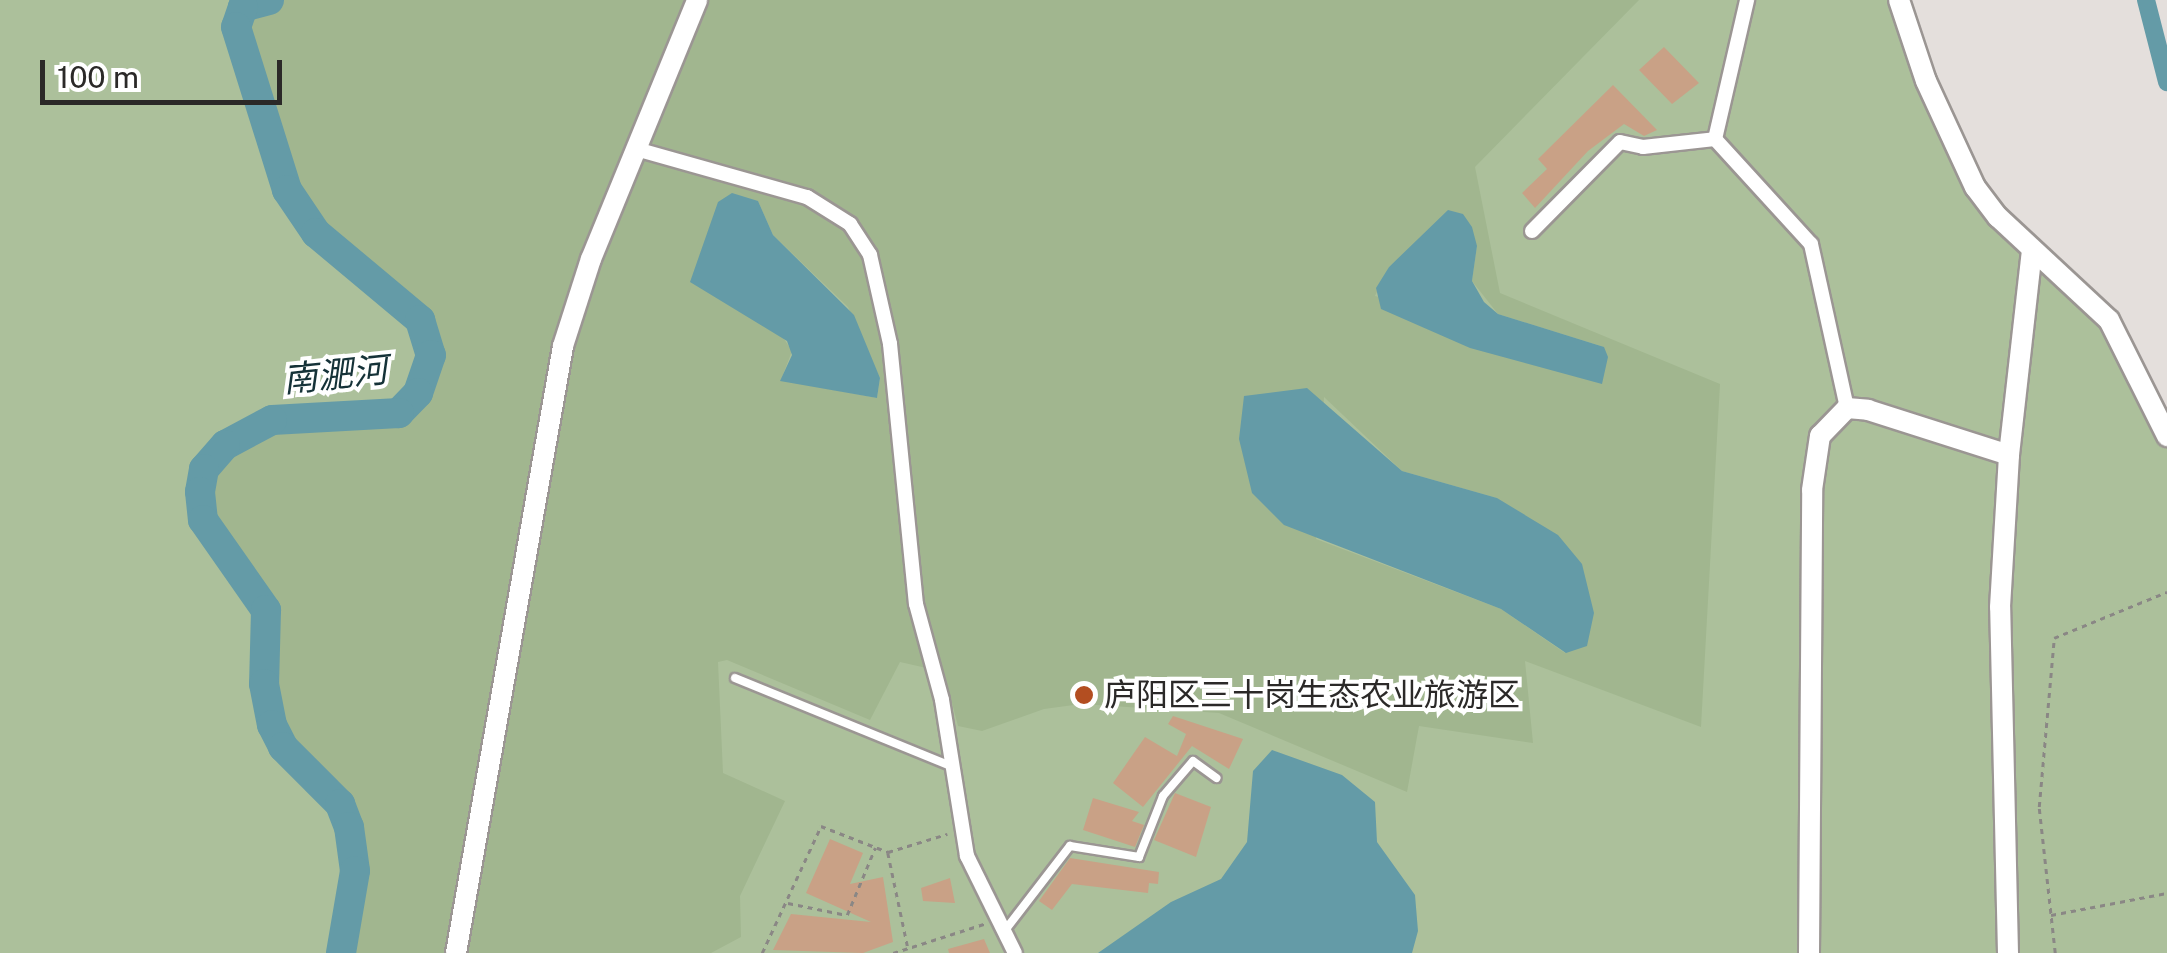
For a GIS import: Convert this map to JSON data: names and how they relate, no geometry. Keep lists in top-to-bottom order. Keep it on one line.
{"water":["南淝河"],"places":["庐阳区三十岗生态农业旅游区"],"scale_bar":"100 m"}
